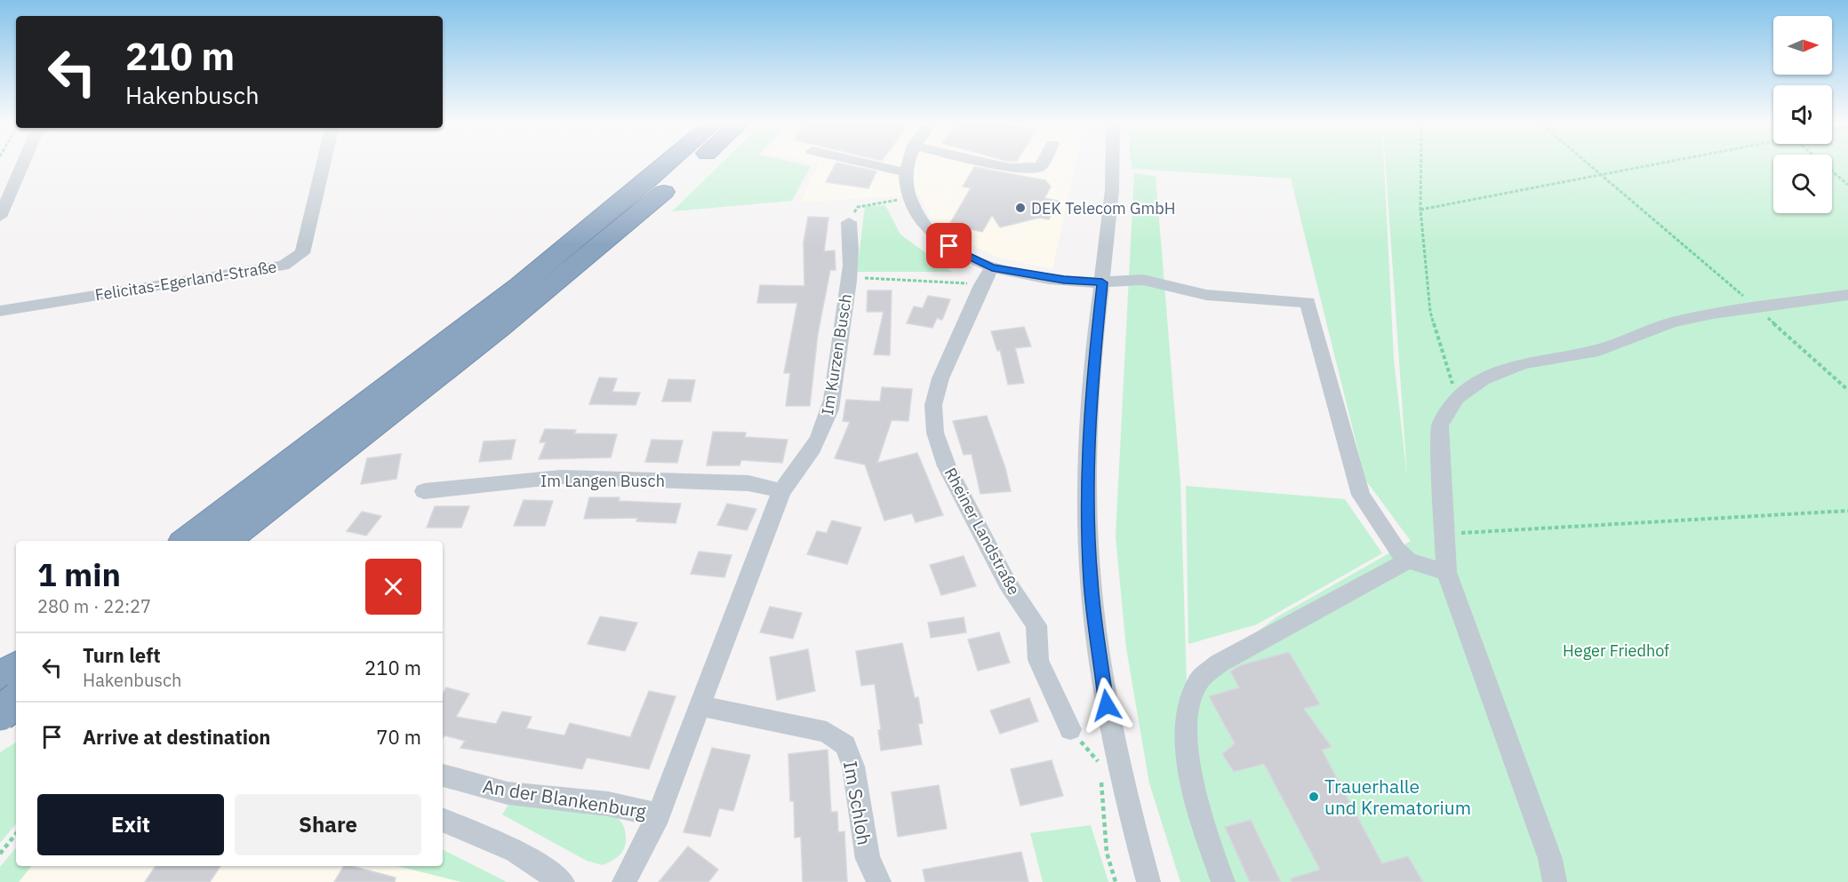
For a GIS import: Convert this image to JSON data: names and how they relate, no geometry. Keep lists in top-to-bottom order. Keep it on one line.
{"streets":{"street":["Felicitas-Egerland-Straße","Im Kurzen Busch","Im Langen Busch","Rheiner Landstraße","An der Blankenburg","Im Schloh"]},"crossings":[["Im Kurzen Busch","Im Langen Busch"]],"parks":["Heger Friedhof"],"places":["DEK Telecom GmbH","Trauerhalle und Krematorium"],"north":"right","page":{"turn":["210 m","Hakenbusch"],"heading":["1 min","280 m · 22:27"],"list":[{"name":"Turn left","note":"Hakenbusch","value":"210 m"},{"name":"Arrive at destination","value":"70 m"}],"buttons":["Exit","Share"]}}
